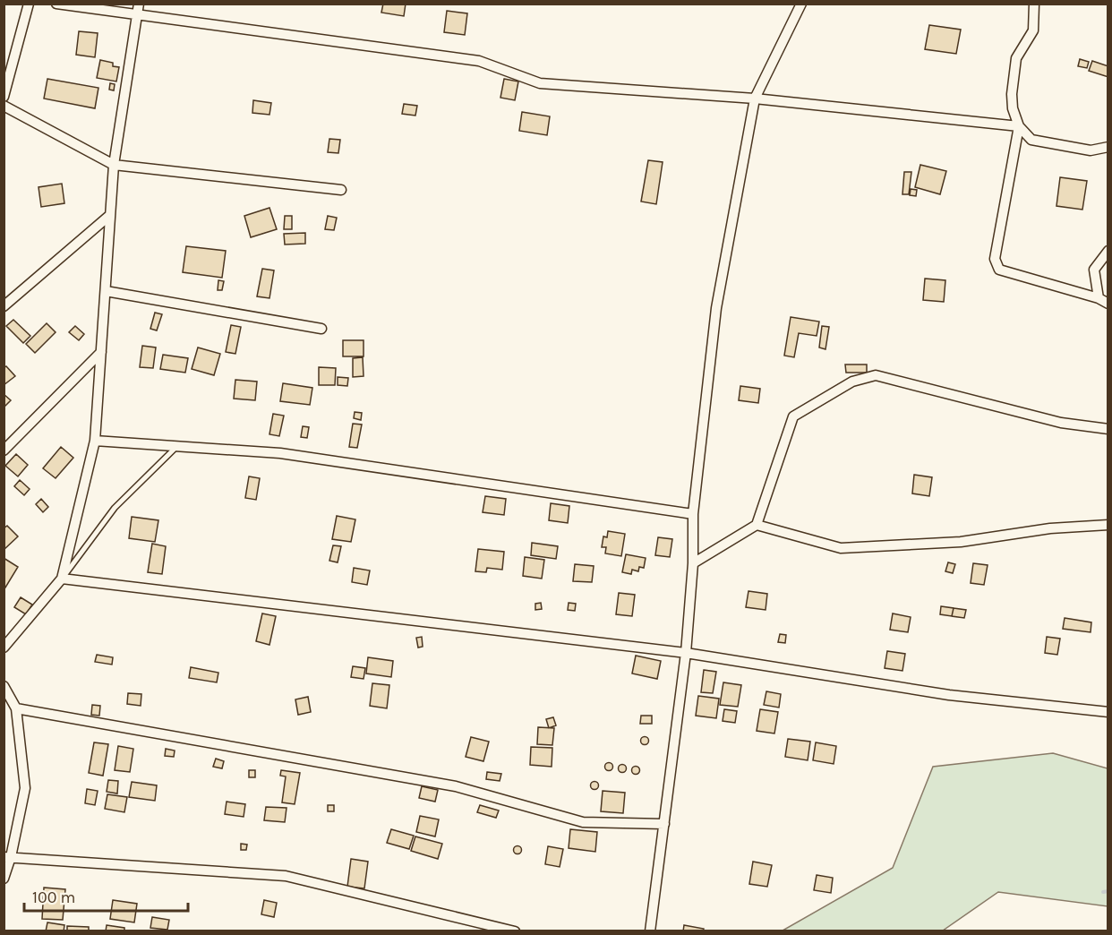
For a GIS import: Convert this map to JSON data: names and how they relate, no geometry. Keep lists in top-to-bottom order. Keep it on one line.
{"scale_bar":"100 m"}
